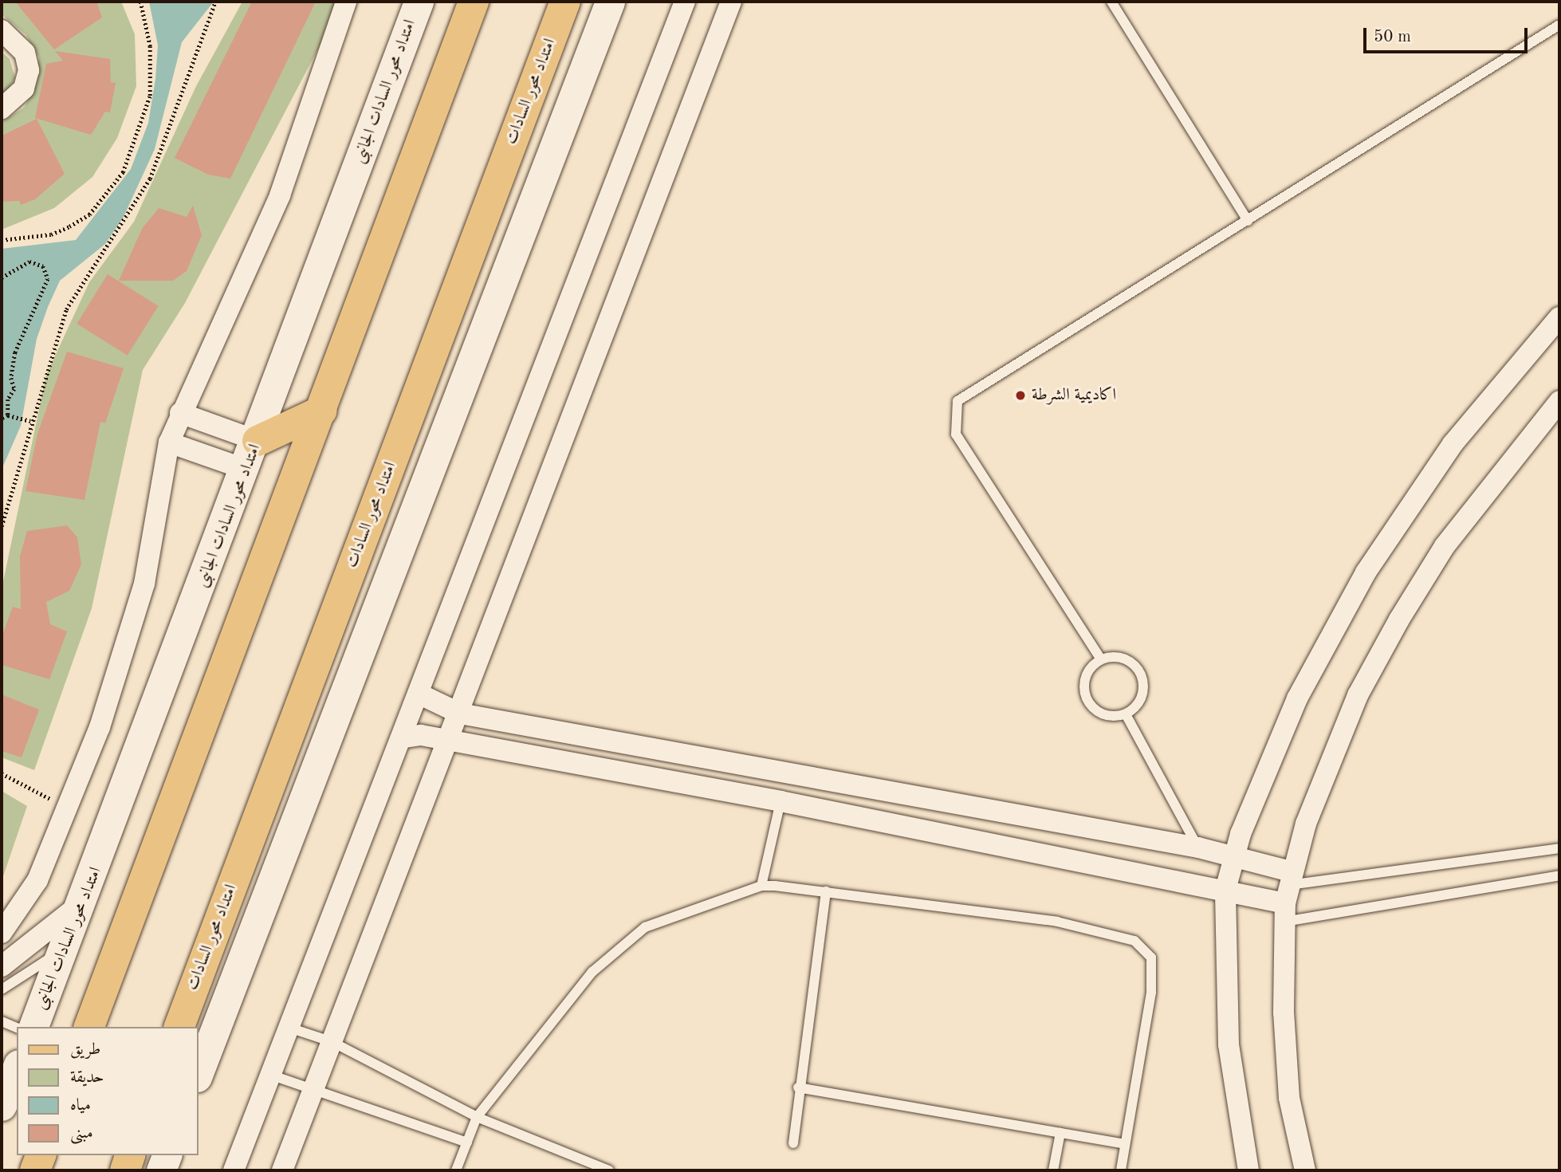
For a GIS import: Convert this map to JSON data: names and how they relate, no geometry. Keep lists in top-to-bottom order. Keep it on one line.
{"streets":{"main road":["امتداد محور السادات"],"street":["امتداد محور السادات الجانبى"]},"places":["اكاديمية الشرطة"],"legend":["طريق","حديقة","مياه","مبنى"],"scale_bar":"50 m"}
